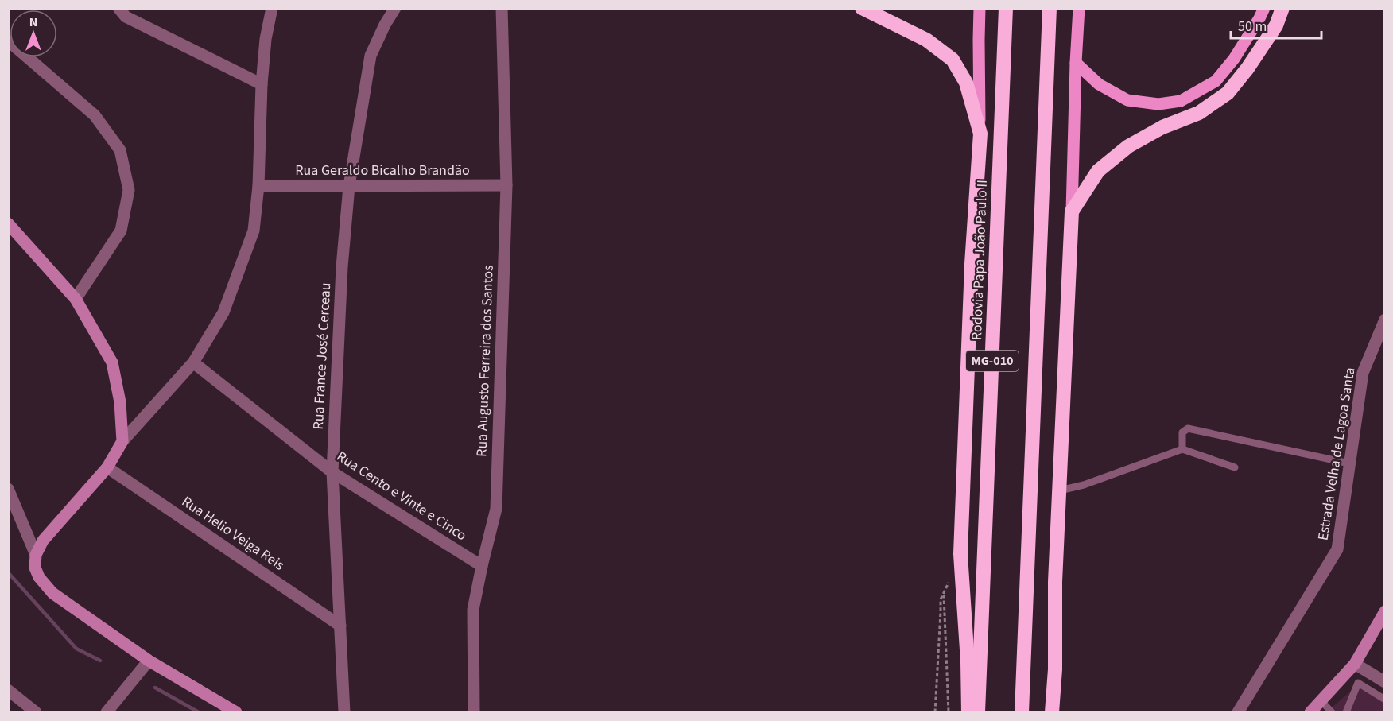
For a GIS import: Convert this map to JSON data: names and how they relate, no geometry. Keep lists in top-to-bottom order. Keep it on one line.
{"streets":{"highway":["Rodovia Papa João Paulo II","MG-010"],"street":["Rua Geraldo Bicalho Brandão","Rua France José Cerceau","Rua Augusto Ferreira dos Santos","Estrada Velha de Lagoa Santa","Rua Cento e Vinte e Cinco","Rua Helio Veiga Reis"]},"crossings":[["Rua Geraldo Bicalho Brandão","Rua France José Cerceau"],["Rua Geraldo Bicalho Brandão","Rua Augusto Ferreira dos Santos"],["Rua France José Cerceau","Rua Cento e Vinte e Cinco"],["Rua France José Cerceau","Rua Helio Veiga Reis"],["Rua Augusto Ferreira dos Santos","Rua Cento e Vinte e Cinco"]],"scale_bar":"50 m","north":"top"}
